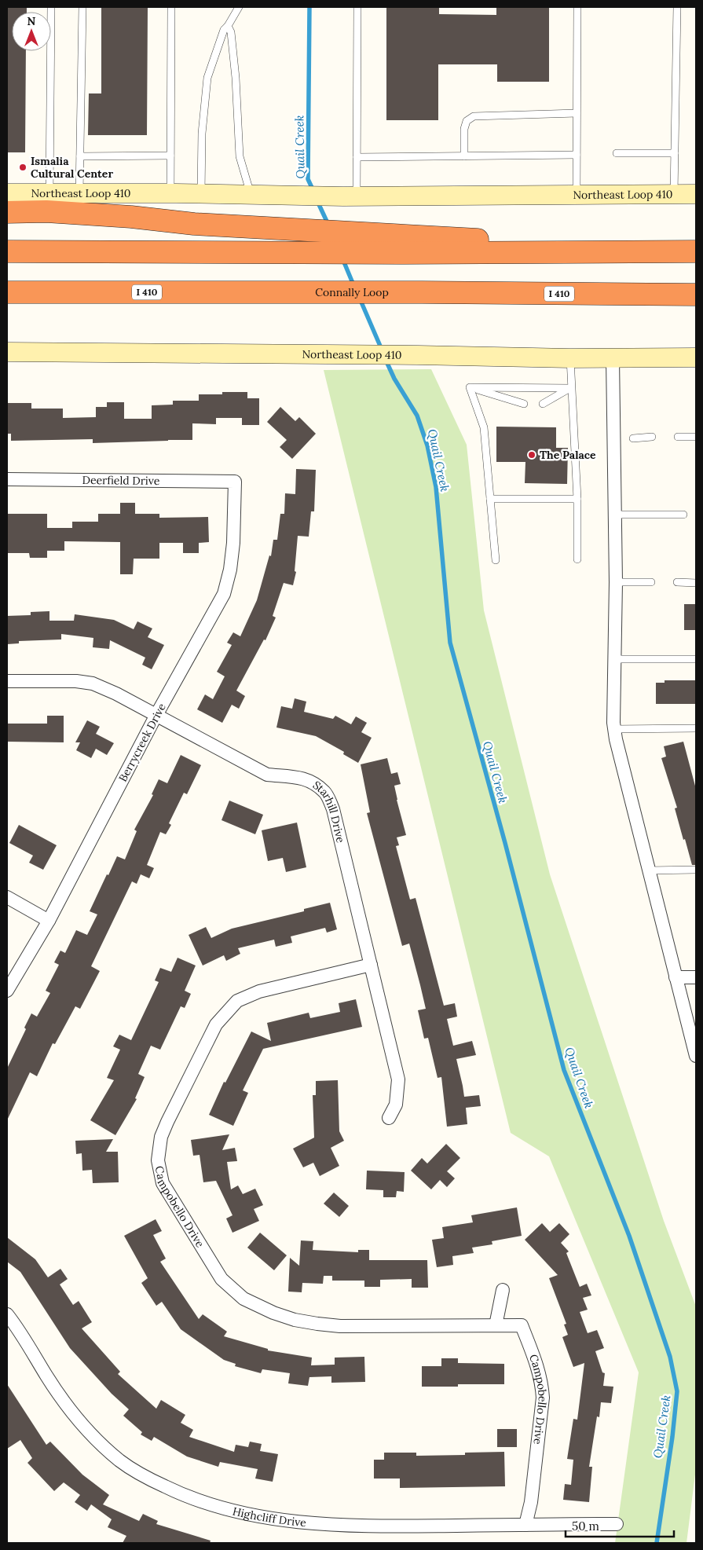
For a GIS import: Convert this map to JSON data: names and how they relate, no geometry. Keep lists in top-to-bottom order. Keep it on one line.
{"streets":{"highway":["I 410","Connally Loop"],"main road":["Northeast Loop 410"],"street":["Deerfield Drive","Berrycreek Drive","Starhill Drive","Campobello Drive","Highcliff Drive"]},"crossings":[["Deerfield Drive","Berrycreek Drive"],["Berrycreek Drive","Starhill Drive"],["Starhill Drive","Campobello Drive"],["Campobello Drive","Highcliff Drive"]],"water":["Quail Creek"],"places":["Ismalia Cultural Center","The Palace"],"scale_bar":"50 m","north":"top"}
